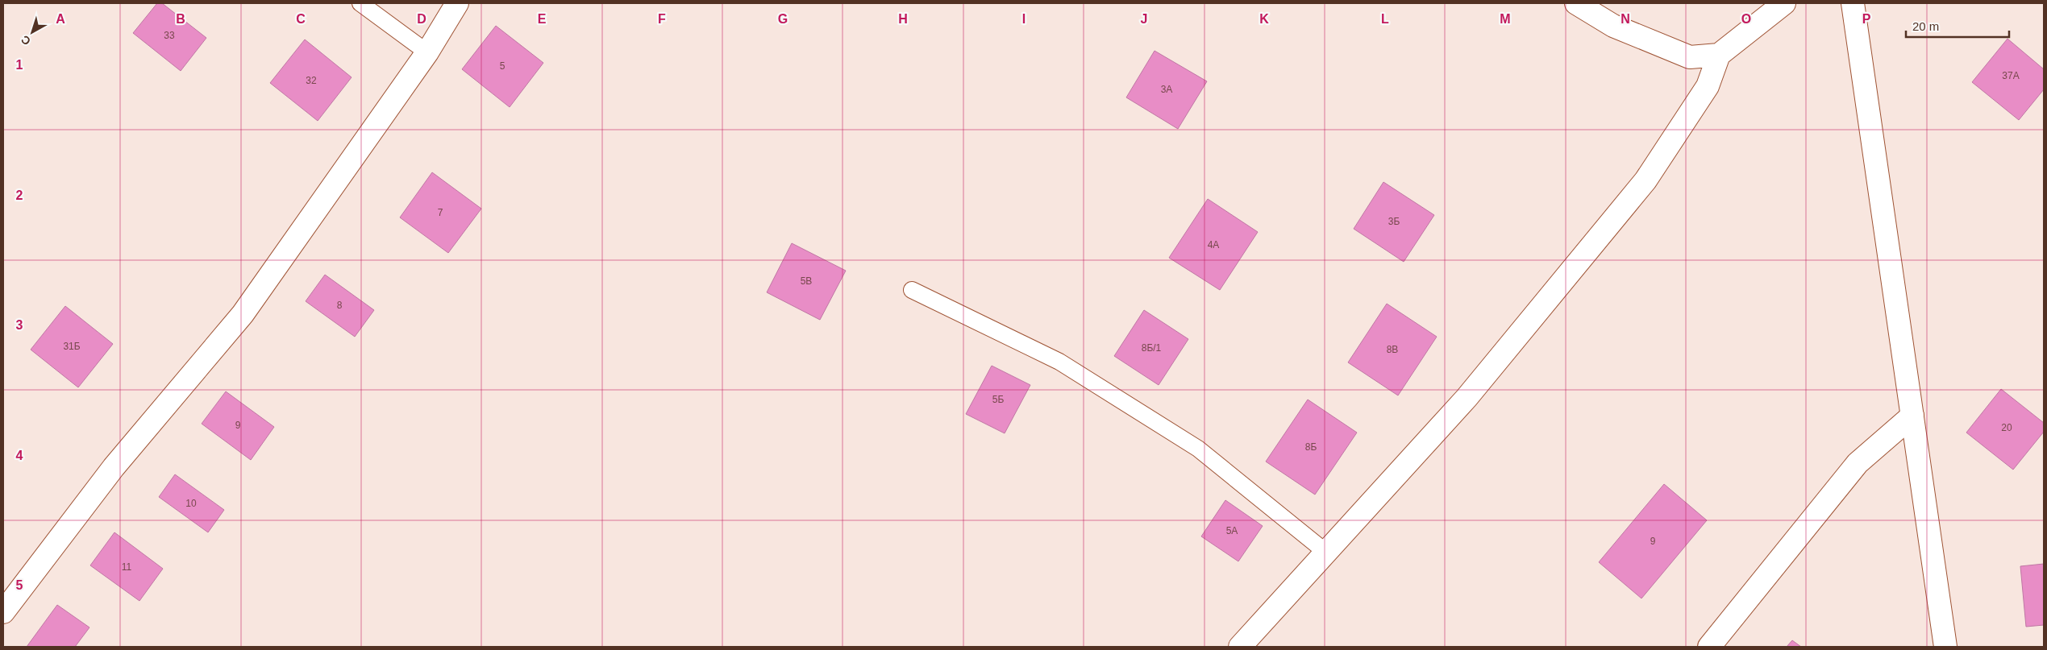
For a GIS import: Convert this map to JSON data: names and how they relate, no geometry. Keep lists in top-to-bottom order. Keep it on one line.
{"house_numbers":["33","5","37А","32","3А","7","3Б","4А","5В","8","31Б","8Б/1","8В","5Б","9","20","8Б","10","5А","9","11"],"scale_bar":"20 m","north":"bottom left","grid":{"columns":["A","B","C","D","E","F","G","H","I","J","K","L","M","N","O","P"],"rows":["1","2","3","4","5"]}}
